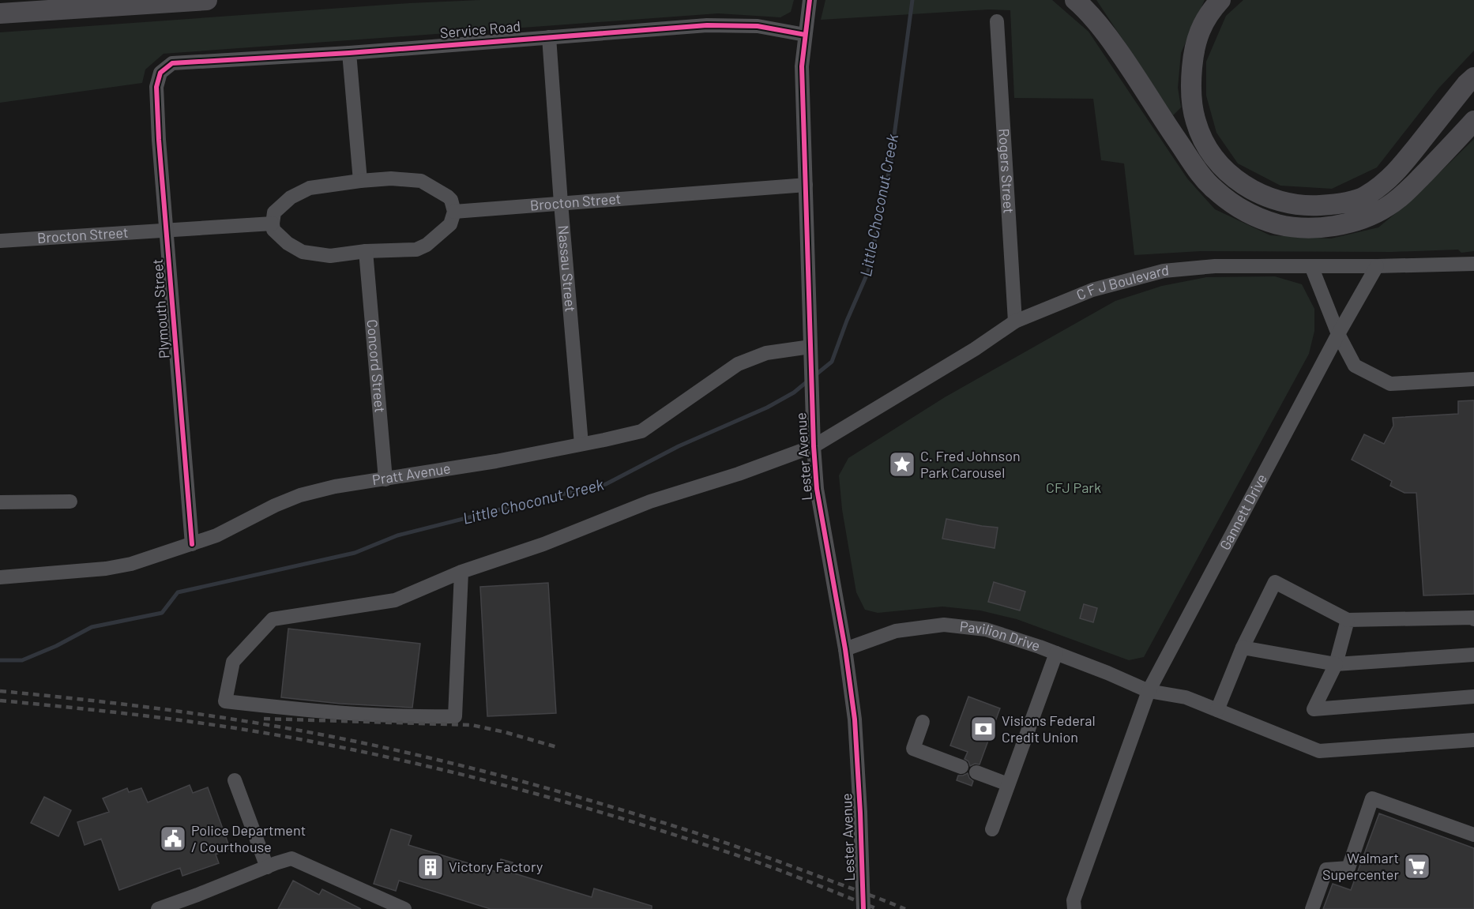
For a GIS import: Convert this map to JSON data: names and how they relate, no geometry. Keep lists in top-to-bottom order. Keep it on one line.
{"streets":{"street":["Service Road","Rogers Street","Brocton Street","Nassau Street","C F J Boulevard","Plymouth Street","Concord Street","Lester Avenue","Pratt Avenue","Gannett Drive","Pavilion Drive"]},"crossings":[["Service Road","Nassau Street"],["Service Road","Plymouth Street"],["Service Road","Lester Avenue"],["Rogers Street","C F J Boulevard"],["Brocton Street","Nassau Street"],["Brocton Street","Plymouth Street"],["Brocton Street","Lester Avenue"],["Nassau Street","Pratt Avenue"],["C F J Boulevard","Lester Avenue"],["C F J Boulevard","Gannett Drive"],["Plymouth Street","Pratt Avenue"],["Concord Street","Pratt Avenue"],["Lester Avenue","Pratt Avenue"],["Lester Avenue","Pavilion Drive"],["Gannett Drive","Pavilion Drive"]],"water":["Little Choconut Creek"],"parks":["CFJ Park"],"places":{"place":["C. Fred Johnson Park Carousel"],"bank":["Visions Federal Credit Union"],"public building":["Police Department / Courthouse"],"supermarket":["Walmart Supercenter"],"building":["Victory Factory"]}}
